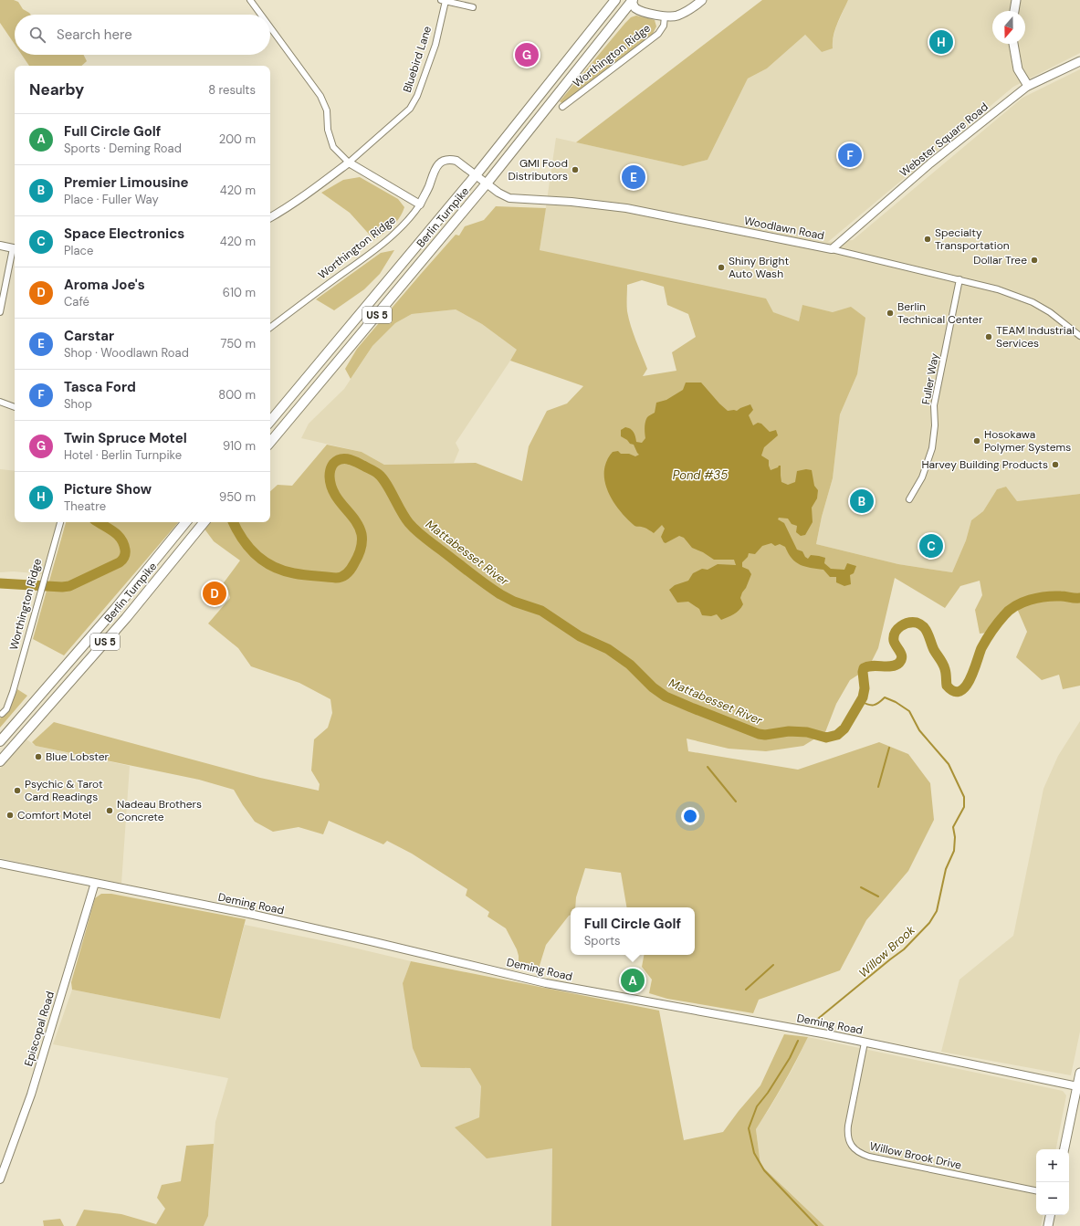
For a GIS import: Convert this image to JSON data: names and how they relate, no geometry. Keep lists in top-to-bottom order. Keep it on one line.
{"streets":{"highway":["Berlin Turnpike","US 5"],"main road":["Worthington Ridge","Webster Square Road"],"street":["Bluebird Lane","Woodlawn Road","Fuller Way","Deming Road","Episcopal Road","Willow Brook Drive"]},"crossings":[["Worthington Ridge","Berlin Turnpike"],["Worthington Ridge","Woodlawn Road"],["Webster Square Road","Woodlawn Road"],["Berlin Turnpike","Woodlawn Road"],["Woodlawn Road","Fuller Way"],["Deming Road","Episcopal Road"],["Deming Road","Willow Brook Drive"]],"water":["Pond #35","Mattabesset River","Willow Brook"],"places":["GMI Food Distributors","Specialty Transportation","Dollar Tree","Shiny Bright Auto Wash","Berlin Technical Center","TEAM Industrial Services","Hosokawa Polymer Systems","Harvey Building Products","Blue Lobster","Psychic & Tarot Card Readings","Nadeau Brothers Concrete","Comfort Motel"],"north":"bottom","page":{"search":"Search here","pins":["H","G","F","E","B","C","D","A"],"heading":["Nearby","8 results"],"list":[{"mark":"A","name":"Full Circle Golf","note":"Sports · Deming Road","value":"200 m"},{"mark":"B","name":"Premier Limousine","note":"Place · Fuller Way","value":"420 m"},{"mark":"C","name":"Space Electronics","note":"Place","value":"420 m"},{"mark":"D","name":"Aroma Joe's","note":"Café","value":"610 m"},{"mark":"E","name":"Carstar","note":"Shop · Woodlawn Road","value":"750 m"},{"mark":"F","name":"Tasca Ford","note":"Shop","value":"800 m"},{"mark":"G","name":"Twin Spruce Motel","note":"Hotel · Berlin Turnpike","value":"910 m"},{"mark":"H","name":"Picture Show","note":"Theatre","value":"950 m"}],"popup":["Full Circle Golf","Sports"],"map_buttons":["+","−"]}}
